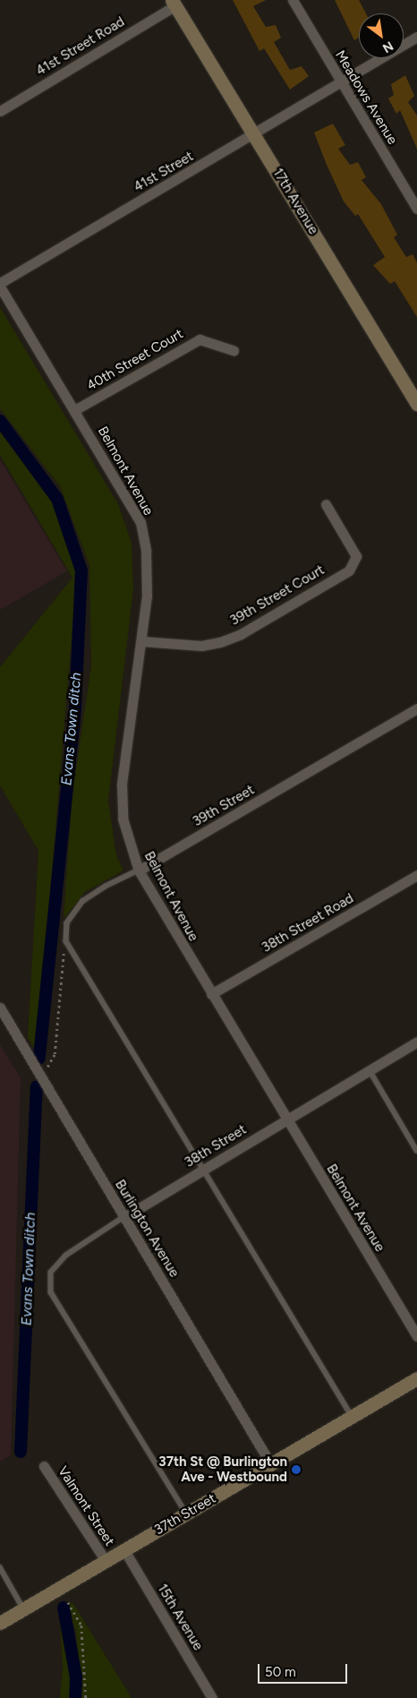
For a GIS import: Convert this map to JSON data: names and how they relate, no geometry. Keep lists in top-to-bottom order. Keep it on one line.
{"streets":{"main road":["17th Avenue","37th Street"],"street":["41st Street Road","Meadows Avenue","41st Street","40th Street Court","Belmont Avenue","39th Street Court","39th Street","38th Street Road","38th Street","Burlington Avenue","Valmont Street","15th Avenue"]},"crossings":[["41st Street Road","17th Avenue"],["Meadows Avenue","41st Street"],["41st Street","17th Avenue"],["40th Street Court","Belmont Avenue"],["Belmont Avenue","39th Street Court"],["Belmont Avenue","39th Street"],["Belmont Avenue","38th Street Road"],["Belmont Avenue","38th Street"],["38th Street","Burlington Avenue"],["38th Street","37th Street"],["Burlington Avenue","37th Street"],["Valmont Street","37th Street"],["37th Street","15th Avenue"]],"water":["Evans Town ditch"],"places":["37th St @ Burlington Ave - Westbound"],"scale_bar":"50 m","north":"bottom right"}
